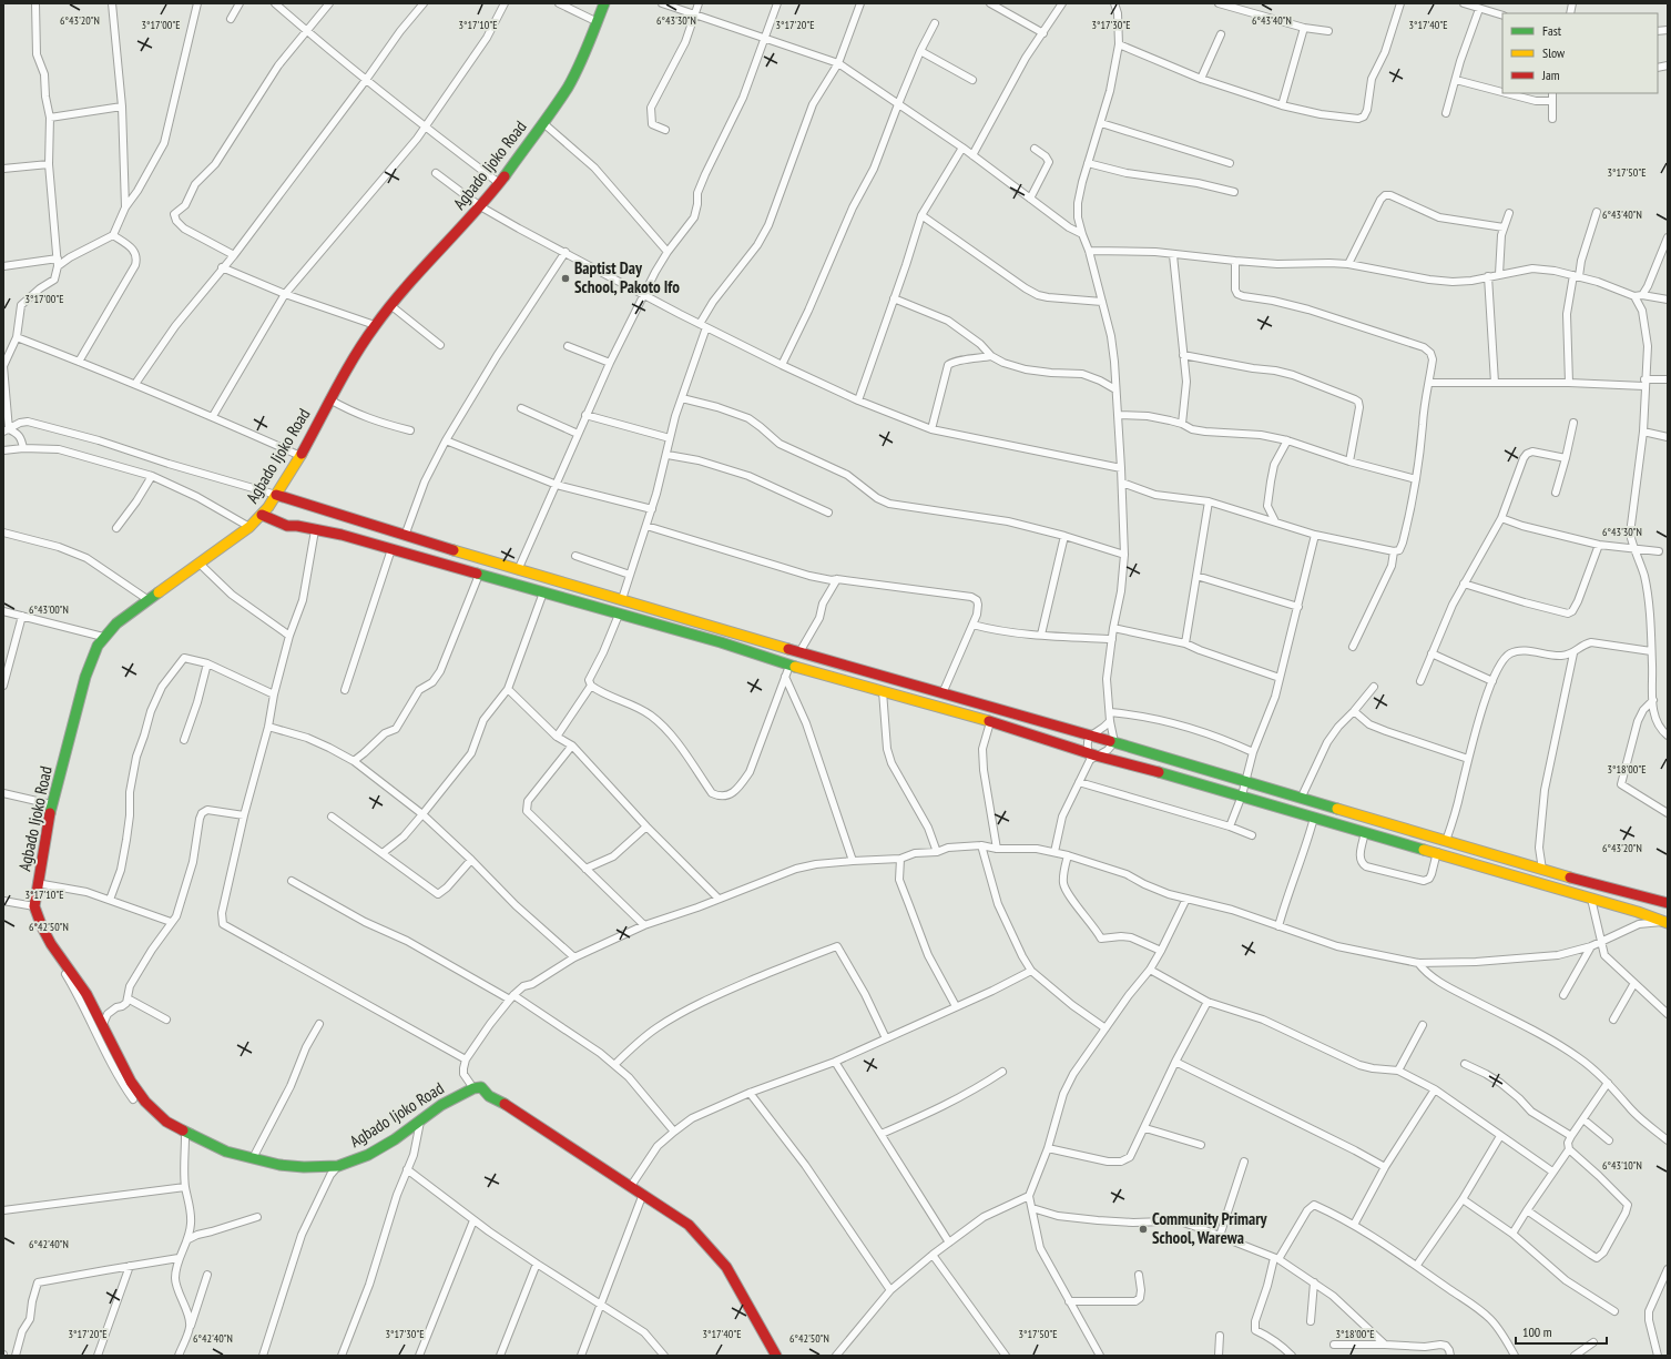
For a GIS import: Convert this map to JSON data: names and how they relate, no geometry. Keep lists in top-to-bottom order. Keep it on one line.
{"streets":{"street":["Agbado Ijoko Road"]},"places":["Baptist Day School, Pakoto Ifo","Community Primary School, Warewa"],"legend":["Fast","Slow","Jam"],"scale_bar":"100 m","coordinates":["6°43'40\"N","6°43'20\"N","6°43'30\"N","3°17'00\"E","3°17'10\"E","3°17'20\"E","3°17'30\"E","3°17'40\"E","3°17'50\"E","6°43'00\"N","3°18'00\"E","6°42'50\"N","6°43'10\"N","6°42'40\"N"]}
